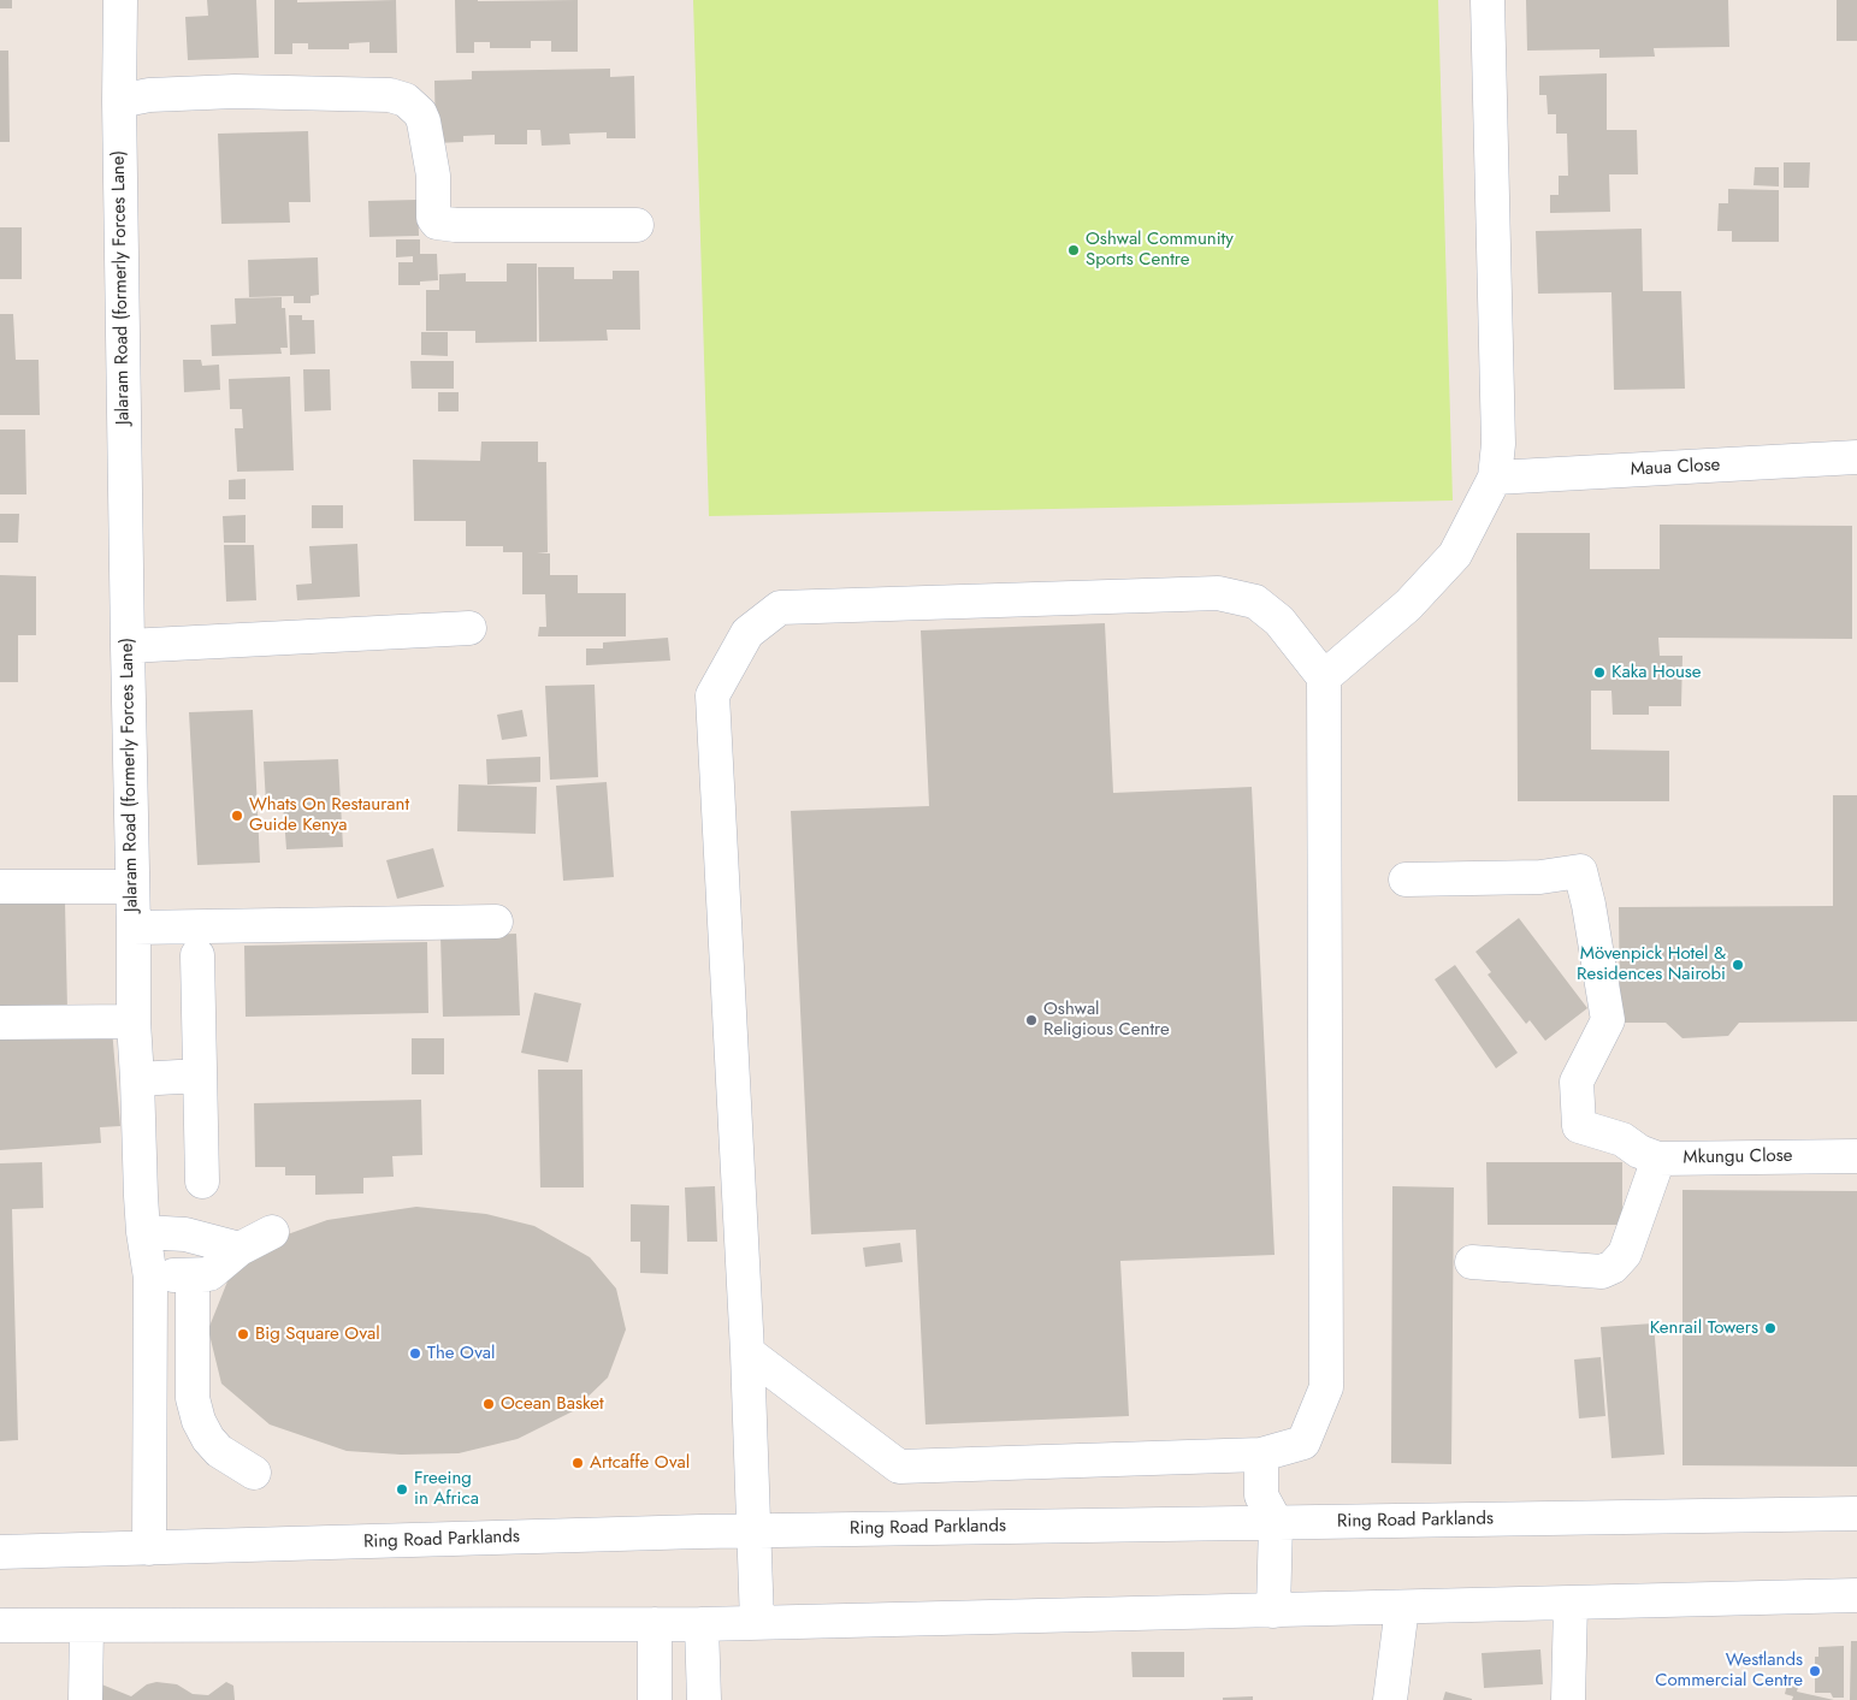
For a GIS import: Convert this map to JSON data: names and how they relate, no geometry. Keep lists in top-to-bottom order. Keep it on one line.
{"streets":{"street":["Jalaram Road (formerly Forces Lane)","Maua Close","Mkungu Close","Ring Road Parklands"]},"crossings":[["Jalaram Road (formerly Forces Lane)","Ring Road Parklands"]],"places":["Oshwal Community Sports Centre","Kaka House","Whats On Restaurant Guide Kenya","Mövenpick Hotel & Residences Nairobi","Oshwal Religious Centre","Kenrail Towers","Big Square Oval","The Oval","Ocean Basket","Artcaffe Oval","Freeing in Africa","Westlands Commercial Centre"]}
